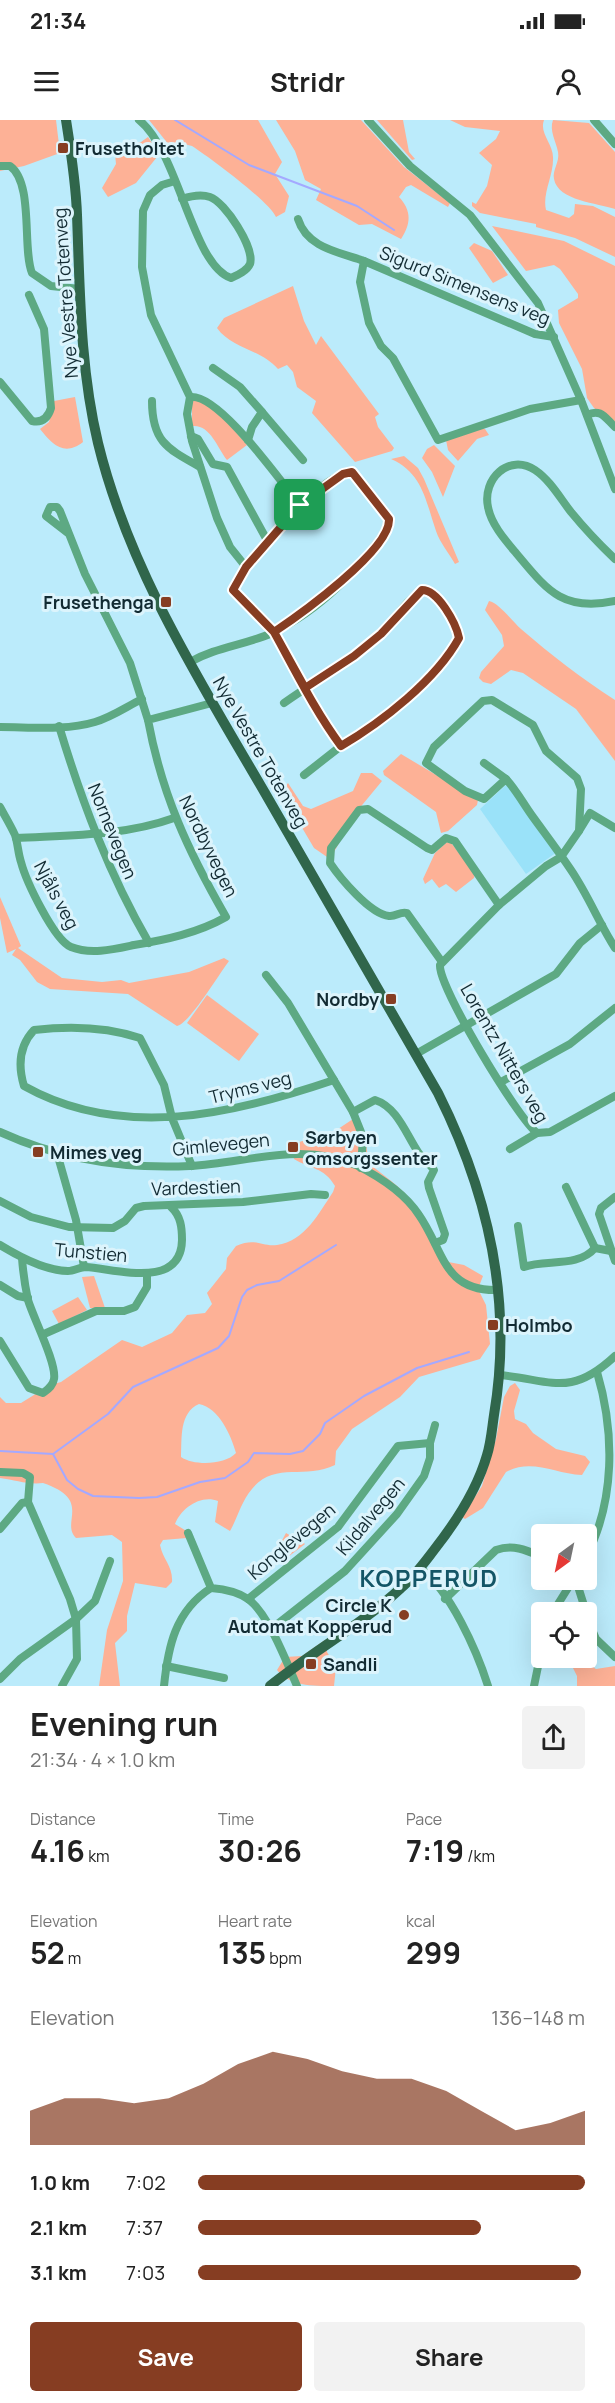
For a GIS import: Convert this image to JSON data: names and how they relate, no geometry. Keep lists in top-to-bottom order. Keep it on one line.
{"streets":{"main road":["Nye Vestre Totenveg"],"street":["Sigurd Simensens veg","Nornevegen","Nordbyvegen","Njåls veg","Lorentz Nitters veg","Tryms veg","Gimlevegen","Vardestien","Tunstien","Kildalvegen","Konglevegen"]},"crossings":[["Nye Vestre Totenveg","Gimlevegen"],["Nornevegen","Njåls veg"],["Nordbyvegen","Njåls veg"],["Vardestien","Tunstien"],["Kildalvegen","Konglevegen"]],"districts":["KOPPERUD"],"places":{"transit":["Frusetholtet","Frusethenga","Nordby","Sørbyen omsorgssenter","Mimes veg","Holmbo","Sandli"],"other":["Circle K Automat Kopperud"]},"north":"bottom left","page":{"status":"21:34","header":"Stridr","heading":["Evening run","21:34 · 4 × 1.0 km"],"stats":[["Distance","4.16 km"],["Time","30:26"],["Pace","7:19 /km"],["Elevation","52 m"],["Heart rate","135 bpm"],["kcal","299"]],"chart":["Elevation","136–148 m"],"list":[{"name":"1.0 km","note":"7:02"},{"name":"2.1 km","note":"7:37"},{"name":"3.1 km","note":"7:03"}],"buttons":["Save","Share"]}}
